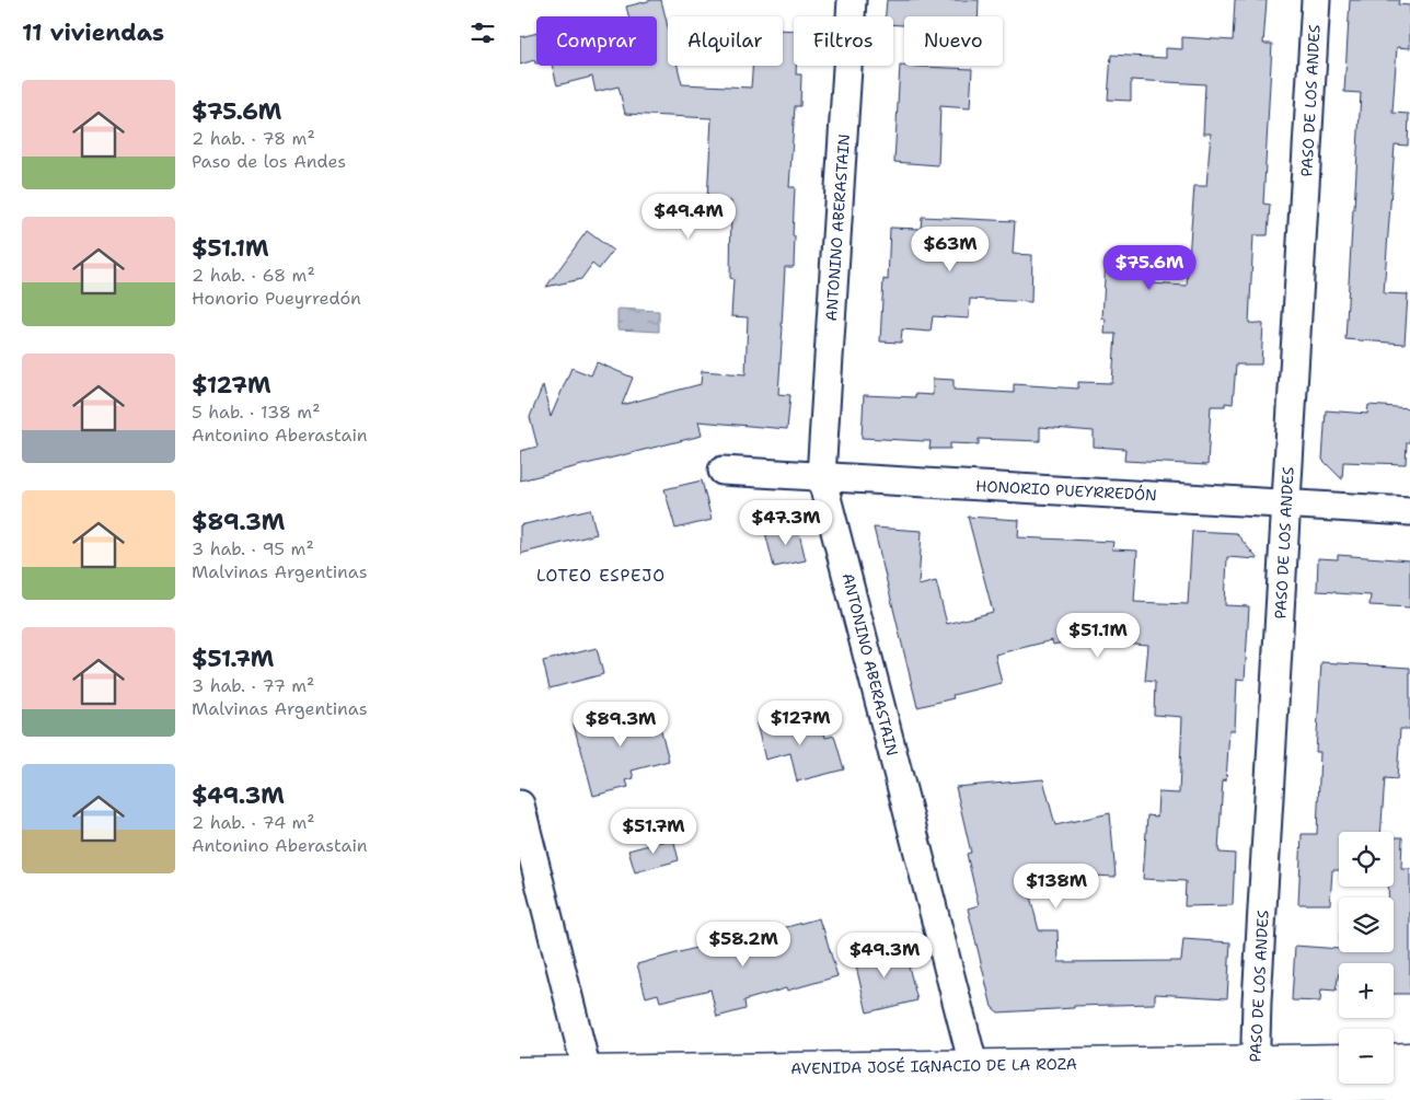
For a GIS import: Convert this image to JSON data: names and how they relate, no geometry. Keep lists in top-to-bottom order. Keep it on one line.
{"streets":{"main road":["AVENIDA JOSÉ IGNACIO DE LA ROZA"],"street":["PASO DE LOS ANDES","ANTONINO ABERASTAIN","HONORIO PUEYRREDÓN"]},"crossings":[["PASO DE LOS ANDES","HONORIO PUEYRREDÓN"],["PASO DE LOS ANDES","AVENIDA JOSÉ IGNACIO DE LA ROZA"],["ANTONINO ABERASTAIN","HONORIO PUEYRREDÓN"],["ANTONINO ABERASTAIN","AVENIDA JOSÉ IGNACIO DE LA ROZA"]],"districts":["LOTEO ESPEJO"],"page":{"heading":"11 viviendas","chip":["Comprar","Alquilar","Filtros","Nuevo"],"list":[{"name":"$75.6M","note":"2 hab. · 78 m² · Paso de los Andes"},{"name":"$51.1M","note":"2 hab. · 68 m² · Honorio Pueyrredón"},{"name":"$127M","note":"5 hab. · 138 m² · Antonino Aberastain"},{"name":"$89.3M","note":"3 hab. · 95 m² · Malvinas Argentinas"},{"name":"$51.7M","note":"3 hab. · 77 m² · Malvinas Argentinas"},{"name":"$49.3M","note":"2 hab. · 74 m² · Antonino Aberastain"}],"price":["$49.4M","$63M","$75.6M","$47.3M","$51.1M","$127M","$89.3M","$51.7M","$138M","$58.2M","$49.3M"],"map_buttons":["+","−"]}}
